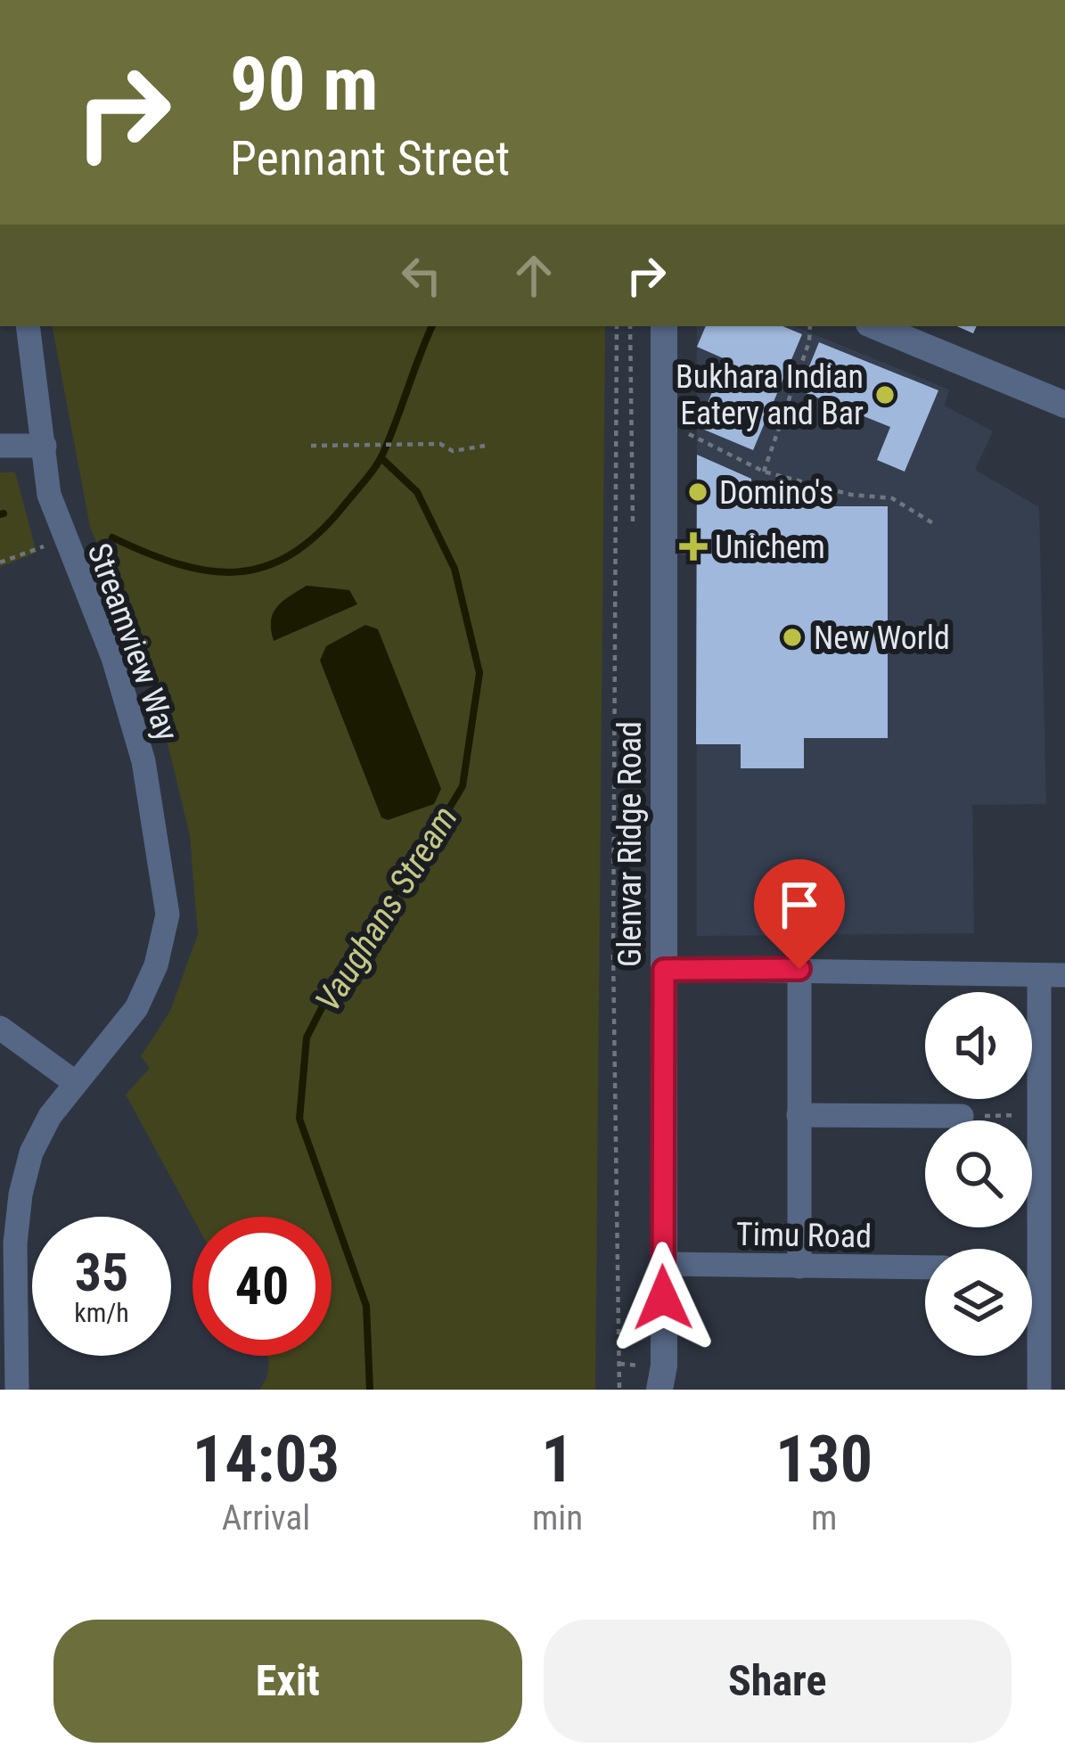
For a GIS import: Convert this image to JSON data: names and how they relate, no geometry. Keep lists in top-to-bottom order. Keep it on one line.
{"streets":{"street":["Streamview Way","Glenvar Ridge Road","Timu Road"]},"crossings":[["Glenvar Ridge Road","Timu Road"]],"water":["Vaughans Stream"],"places":{"other":["Bukhara Indian Eatery and Bar","Domino's","New World"],"health":["Unichem"]},"page":{"turn":["90 m","Pennant Street"],"speed":"35 km/h","limit":"40","eta":["14:03","Arrival","1","min","130","m"],"buttons":["Exit","Share"]}}
